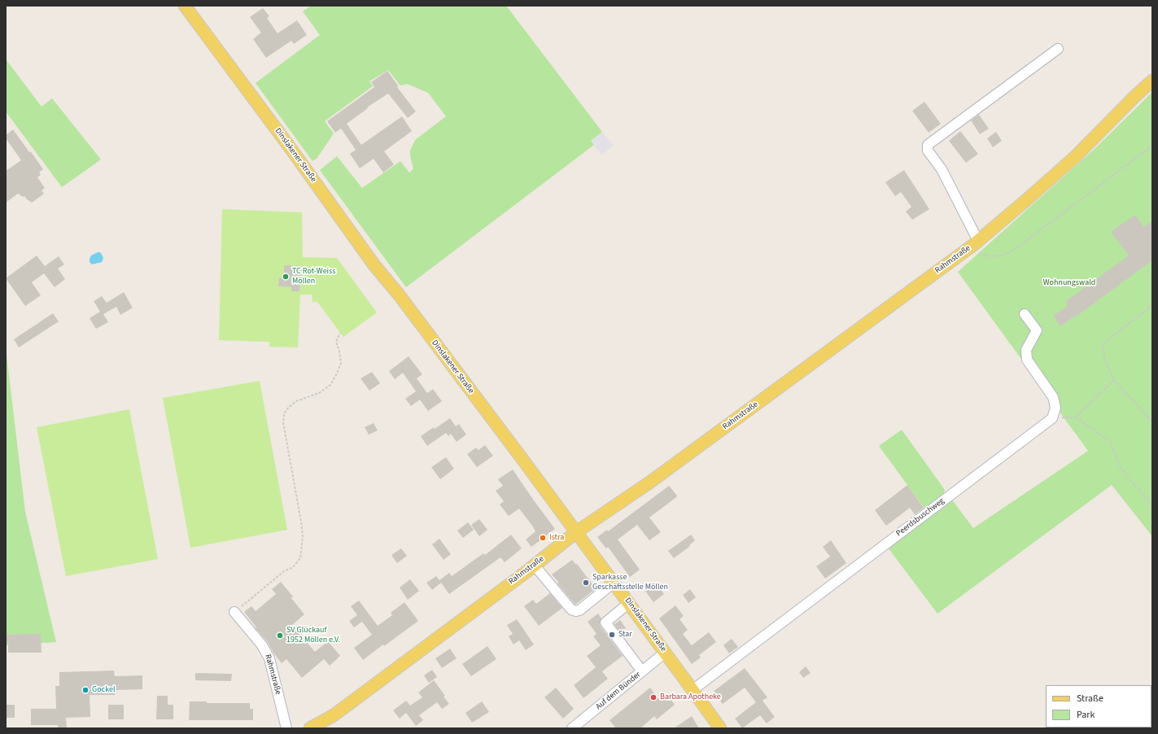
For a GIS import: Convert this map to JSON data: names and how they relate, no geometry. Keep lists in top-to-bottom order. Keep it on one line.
{"streets":{"main road":["Dinslakener Straße","Rahmstraße"],"street":["Peerdsbuschweg","Auf dem Bünder"]},"crossings":[["Dinslakener Straße","Rahmstraße"],["Dinslakener Straße","Peerdsbuschweg"],["Dinslakener Straße","Auf dem Bünder"]],"parks":["Wohnungswald"],"places":["TC Rot-Weiss Möllen","Istra","Sparkasse Geschäftsstelle Möllen","Star","SV Glückauf 1952 Möllen e.V.","Gockel","Barbara Apotheke"],"legend":["Straße","Park"]}
